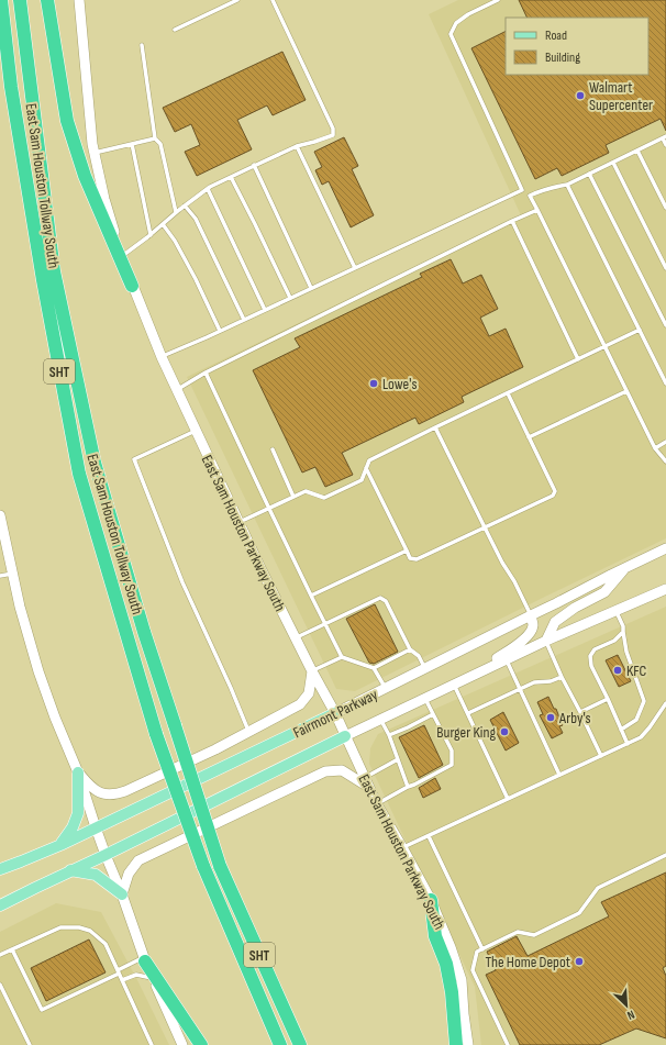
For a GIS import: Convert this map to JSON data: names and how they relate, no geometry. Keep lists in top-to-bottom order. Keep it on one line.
{"streets":{"highway":["East Sam Houston Tollway South","SHT"],"main road":["East Sam Houston Parkway South","Fairmont Parkway"]},"crossings":[["East Sam Houston Parkway South","Fairmont Parkway"]],"places":["Walmart Supercenter","Lowe's","KFC","Arby's","Burger King","The Home Depot"],"legend":["Road","Building"],"north":"bottom right"}
